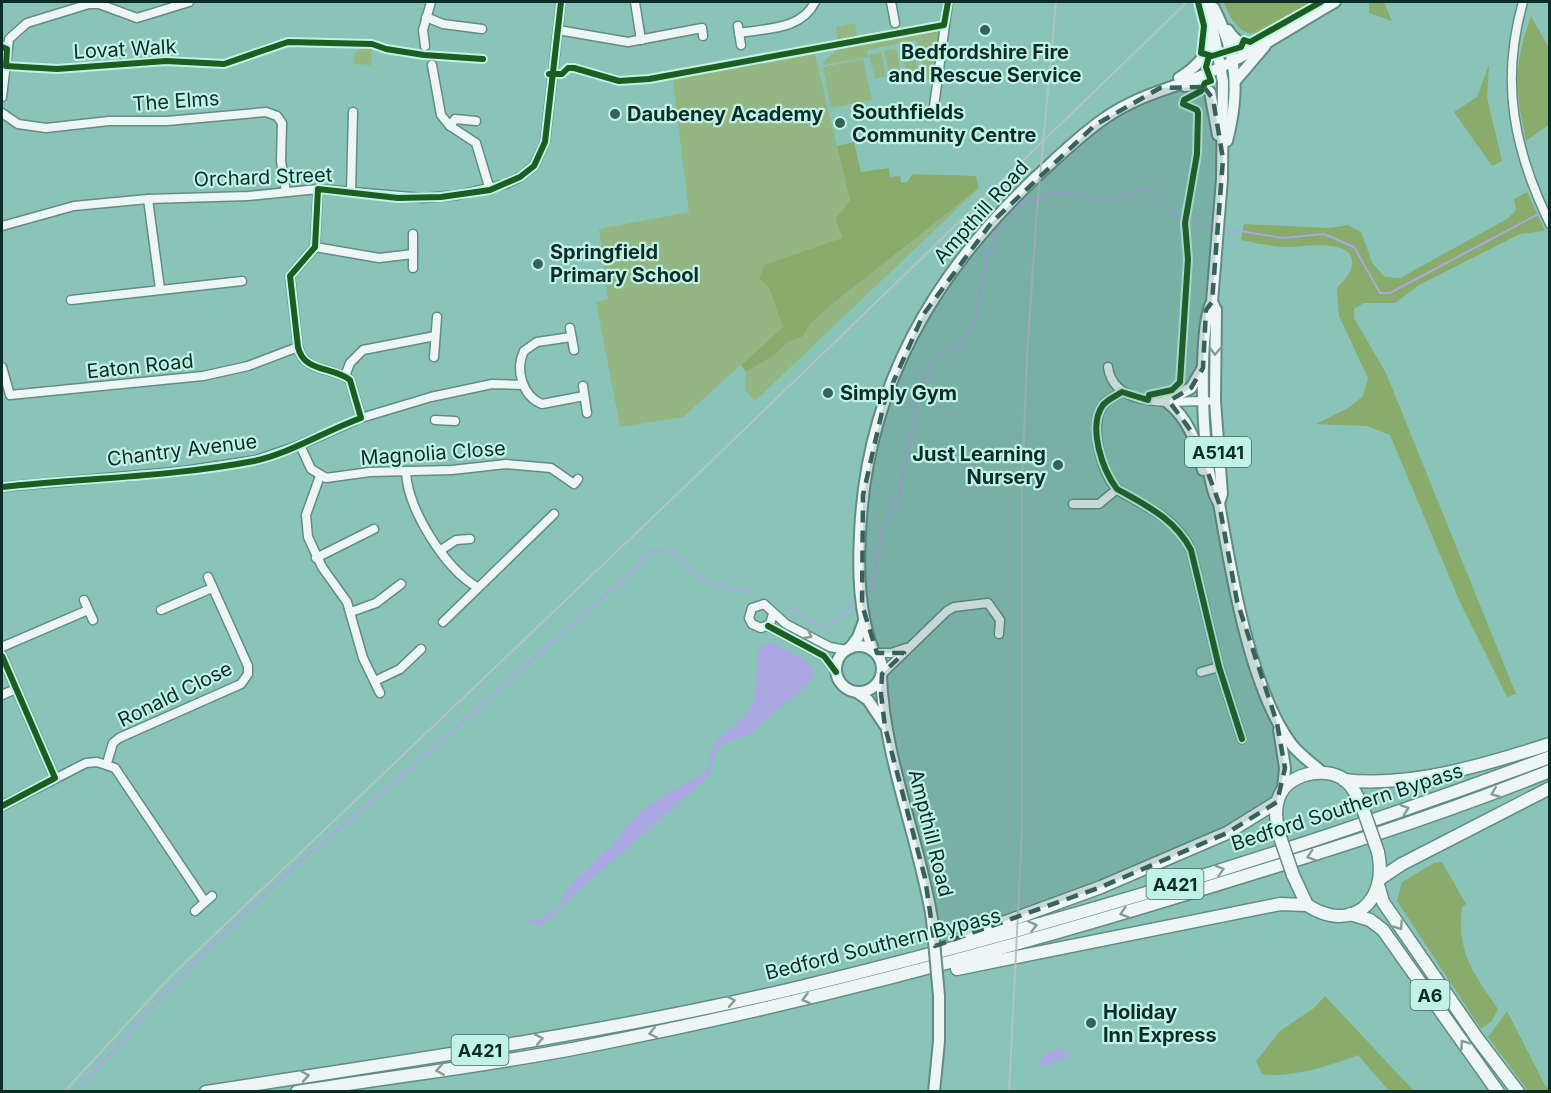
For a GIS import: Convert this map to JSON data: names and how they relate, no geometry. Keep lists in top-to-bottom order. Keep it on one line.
{"streets":{"highway":["Bedford Southern Bypass","A421","A6"],"main road":["Ampthill Road","A5141"],"street":["The Elms","Orchard Street","Eaton Road","Chantry Avenue","Magnolia Close","Ronald Close"],"cycle path":["Lovat Walk"]},"crossings":[["The Elms","Orchard Street"],["Ampthill Road","A5141"],["A5141","A6"]],"places":["Bedfordshire Fire and Rescue Service","Daubeney Academy","Southfields Community Centre","Springfield Primary School","Simply Gym","Just Learning Nursery","Holiday Inn Express"]}
